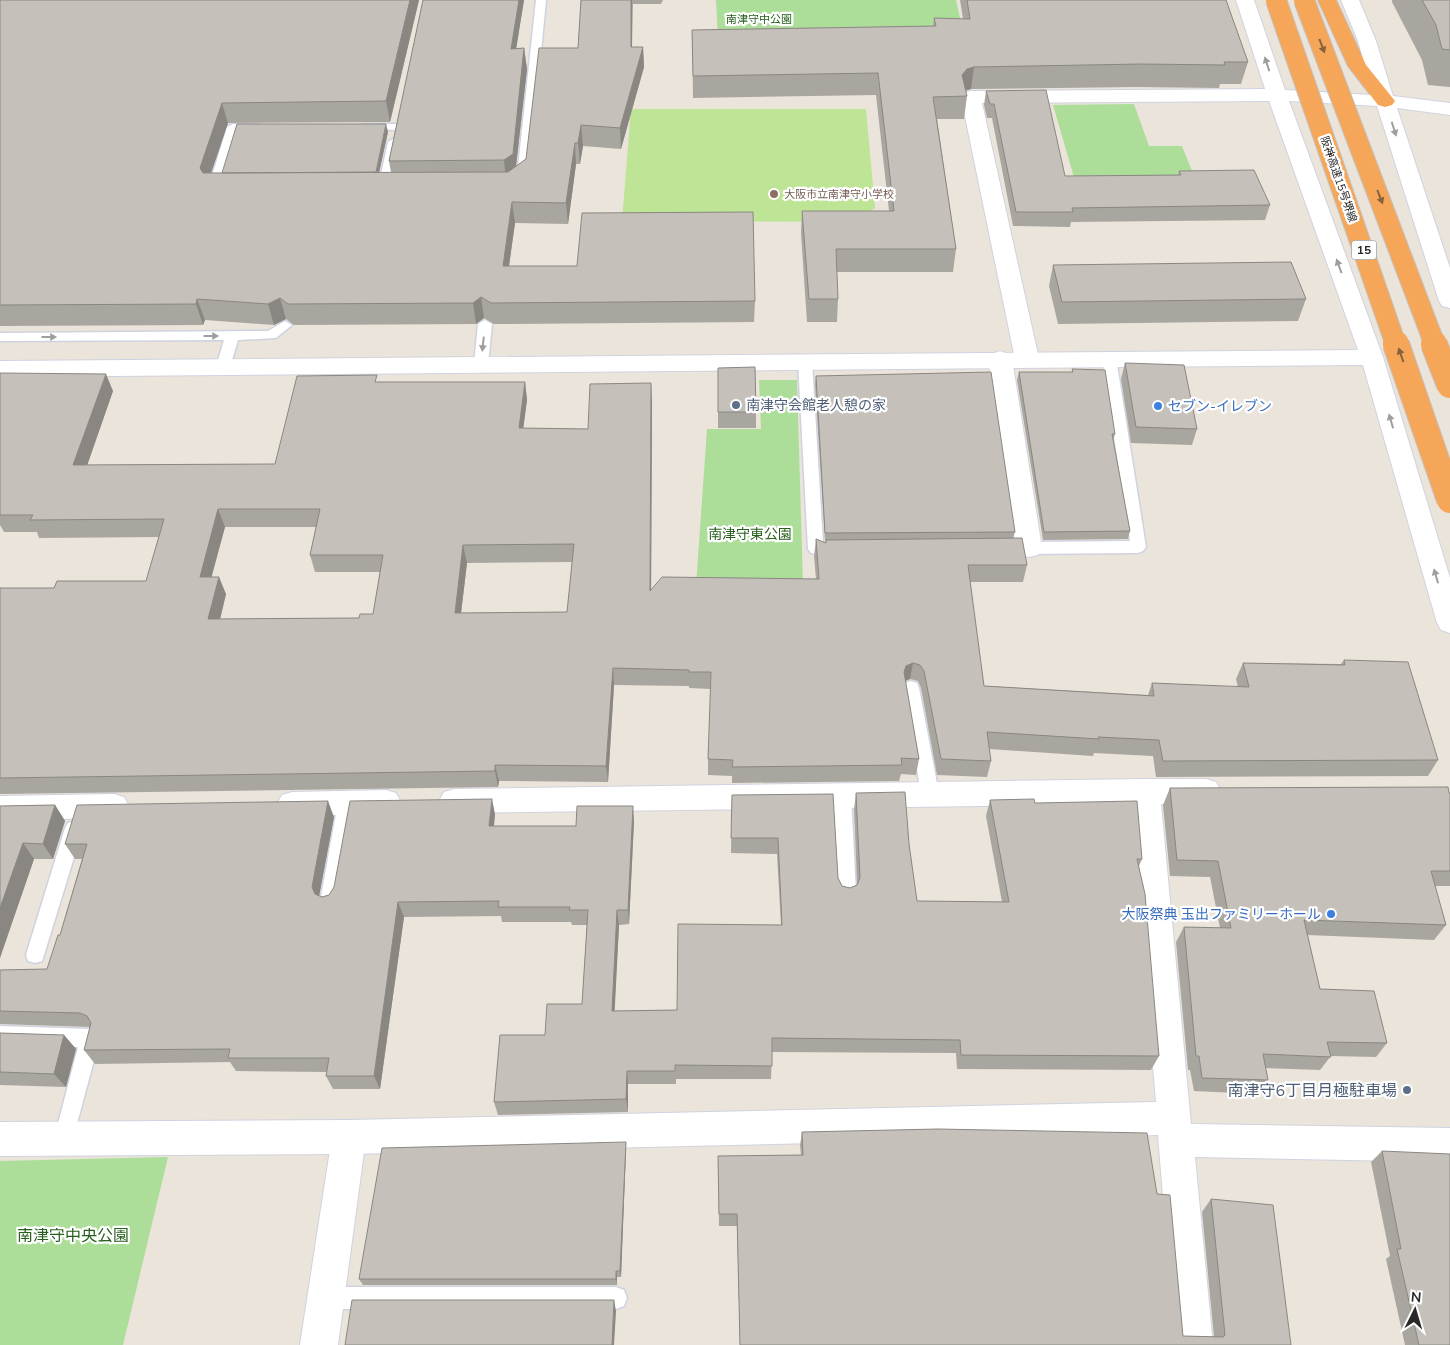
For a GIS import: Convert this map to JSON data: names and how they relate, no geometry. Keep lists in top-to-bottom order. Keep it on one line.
{"streets":{"highway":["阪神高速15号堺線","15"]},"parks":["南津守中公園","南津守東公園","南津守中央公園"],"places":["大阪市立南津守小学校","南津守会館老人憩の家","セブン-イレブン","大阪祭典 玉出ファミリーホール","南津守6丁目月極駐車場"],"north":"top"}
